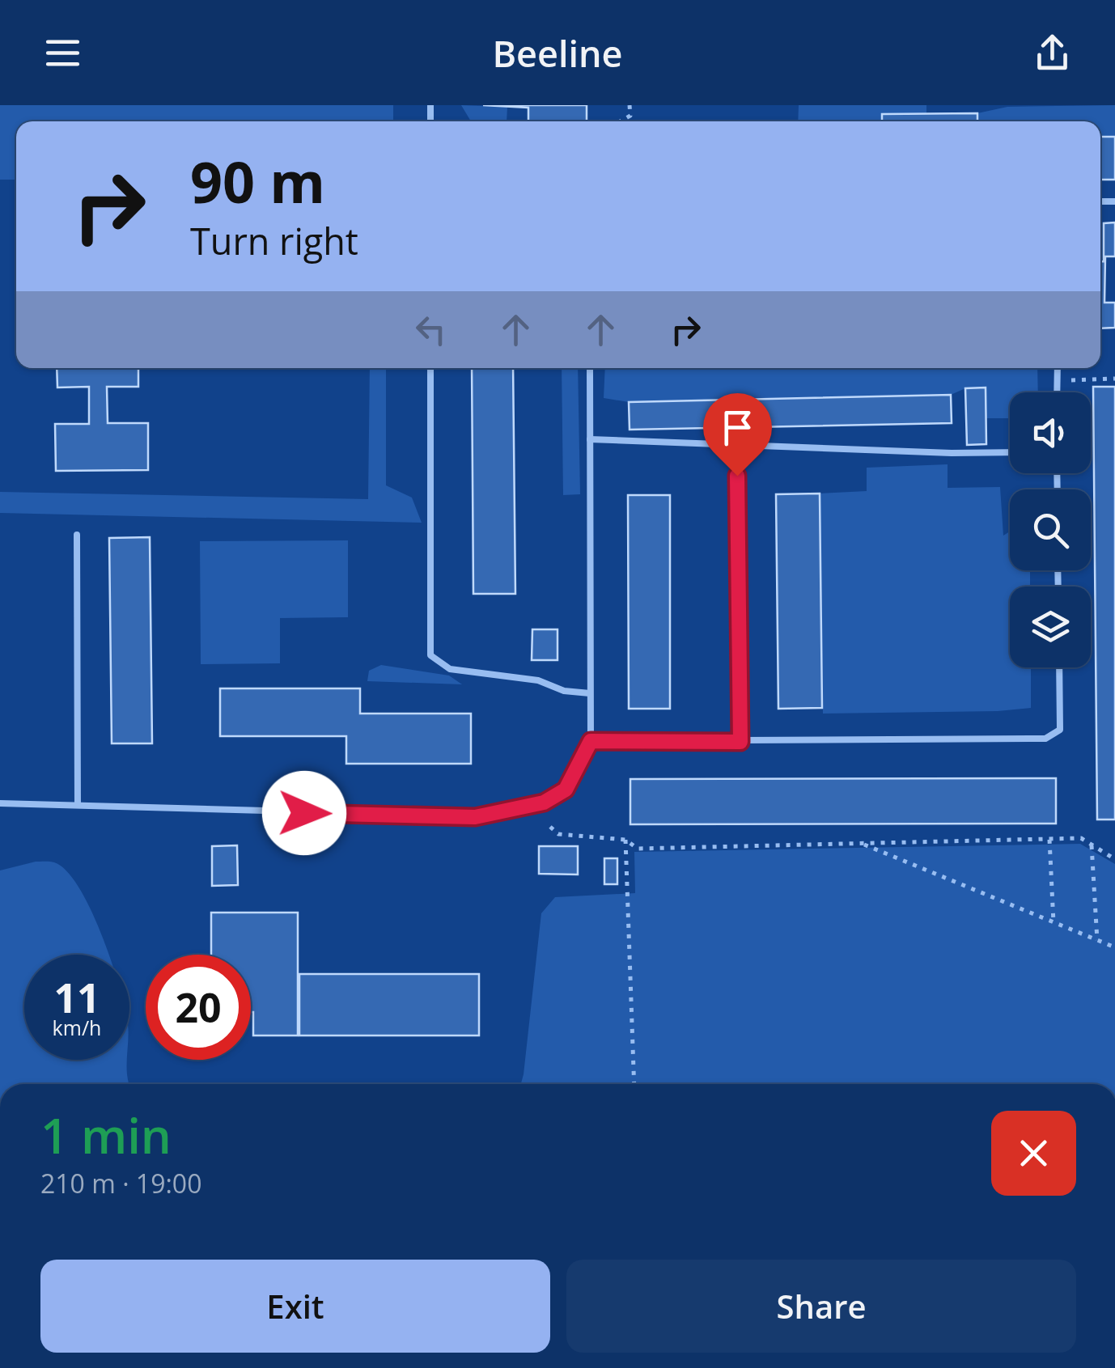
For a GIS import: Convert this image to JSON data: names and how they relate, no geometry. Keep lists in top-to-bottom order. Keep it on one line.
{"page":{"header":"Beeline","turn":["90 m","Turn right"],"speed":"11 km/h","limit":"20","heading":["1 min","210 m · 19:00"],"buttons":["Exit","Share"]}}
